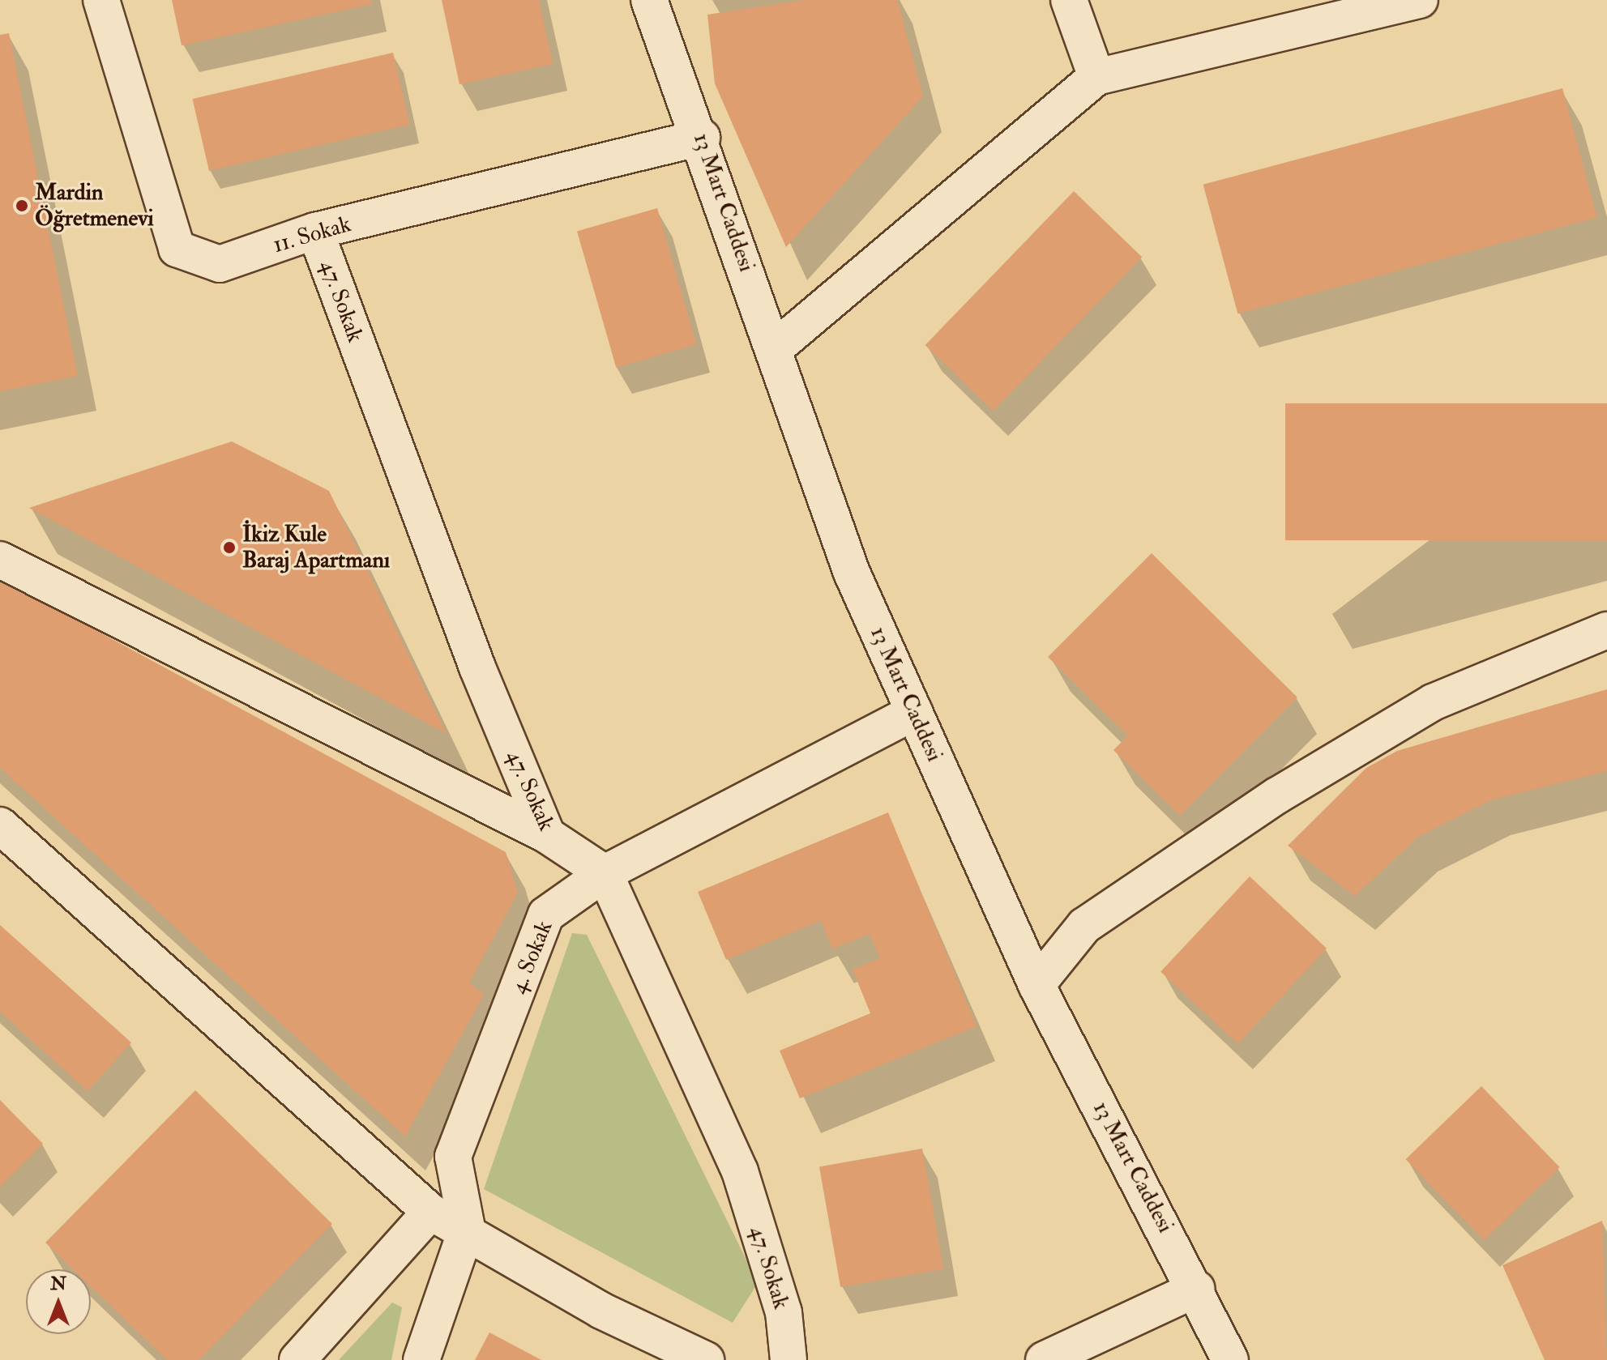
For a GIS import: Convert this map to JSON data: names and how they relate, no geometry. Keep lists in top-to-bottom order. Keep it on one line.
{"streets":{"street":["13 Mart Caddesi","11. Sokak","47. Sokak","4. Sokak"]},"crossings":[["13 Mart Caddesi","11. Sokak"],["13 Mart Caddesi","4. Sokak"],["11. Sokak","47. Sokak"],["47. Sokak","4. Sokak"]],"places":["Mardin Öğretmenevi","İkiz Kule Baraj Apartmanı"],"north":"top"}
